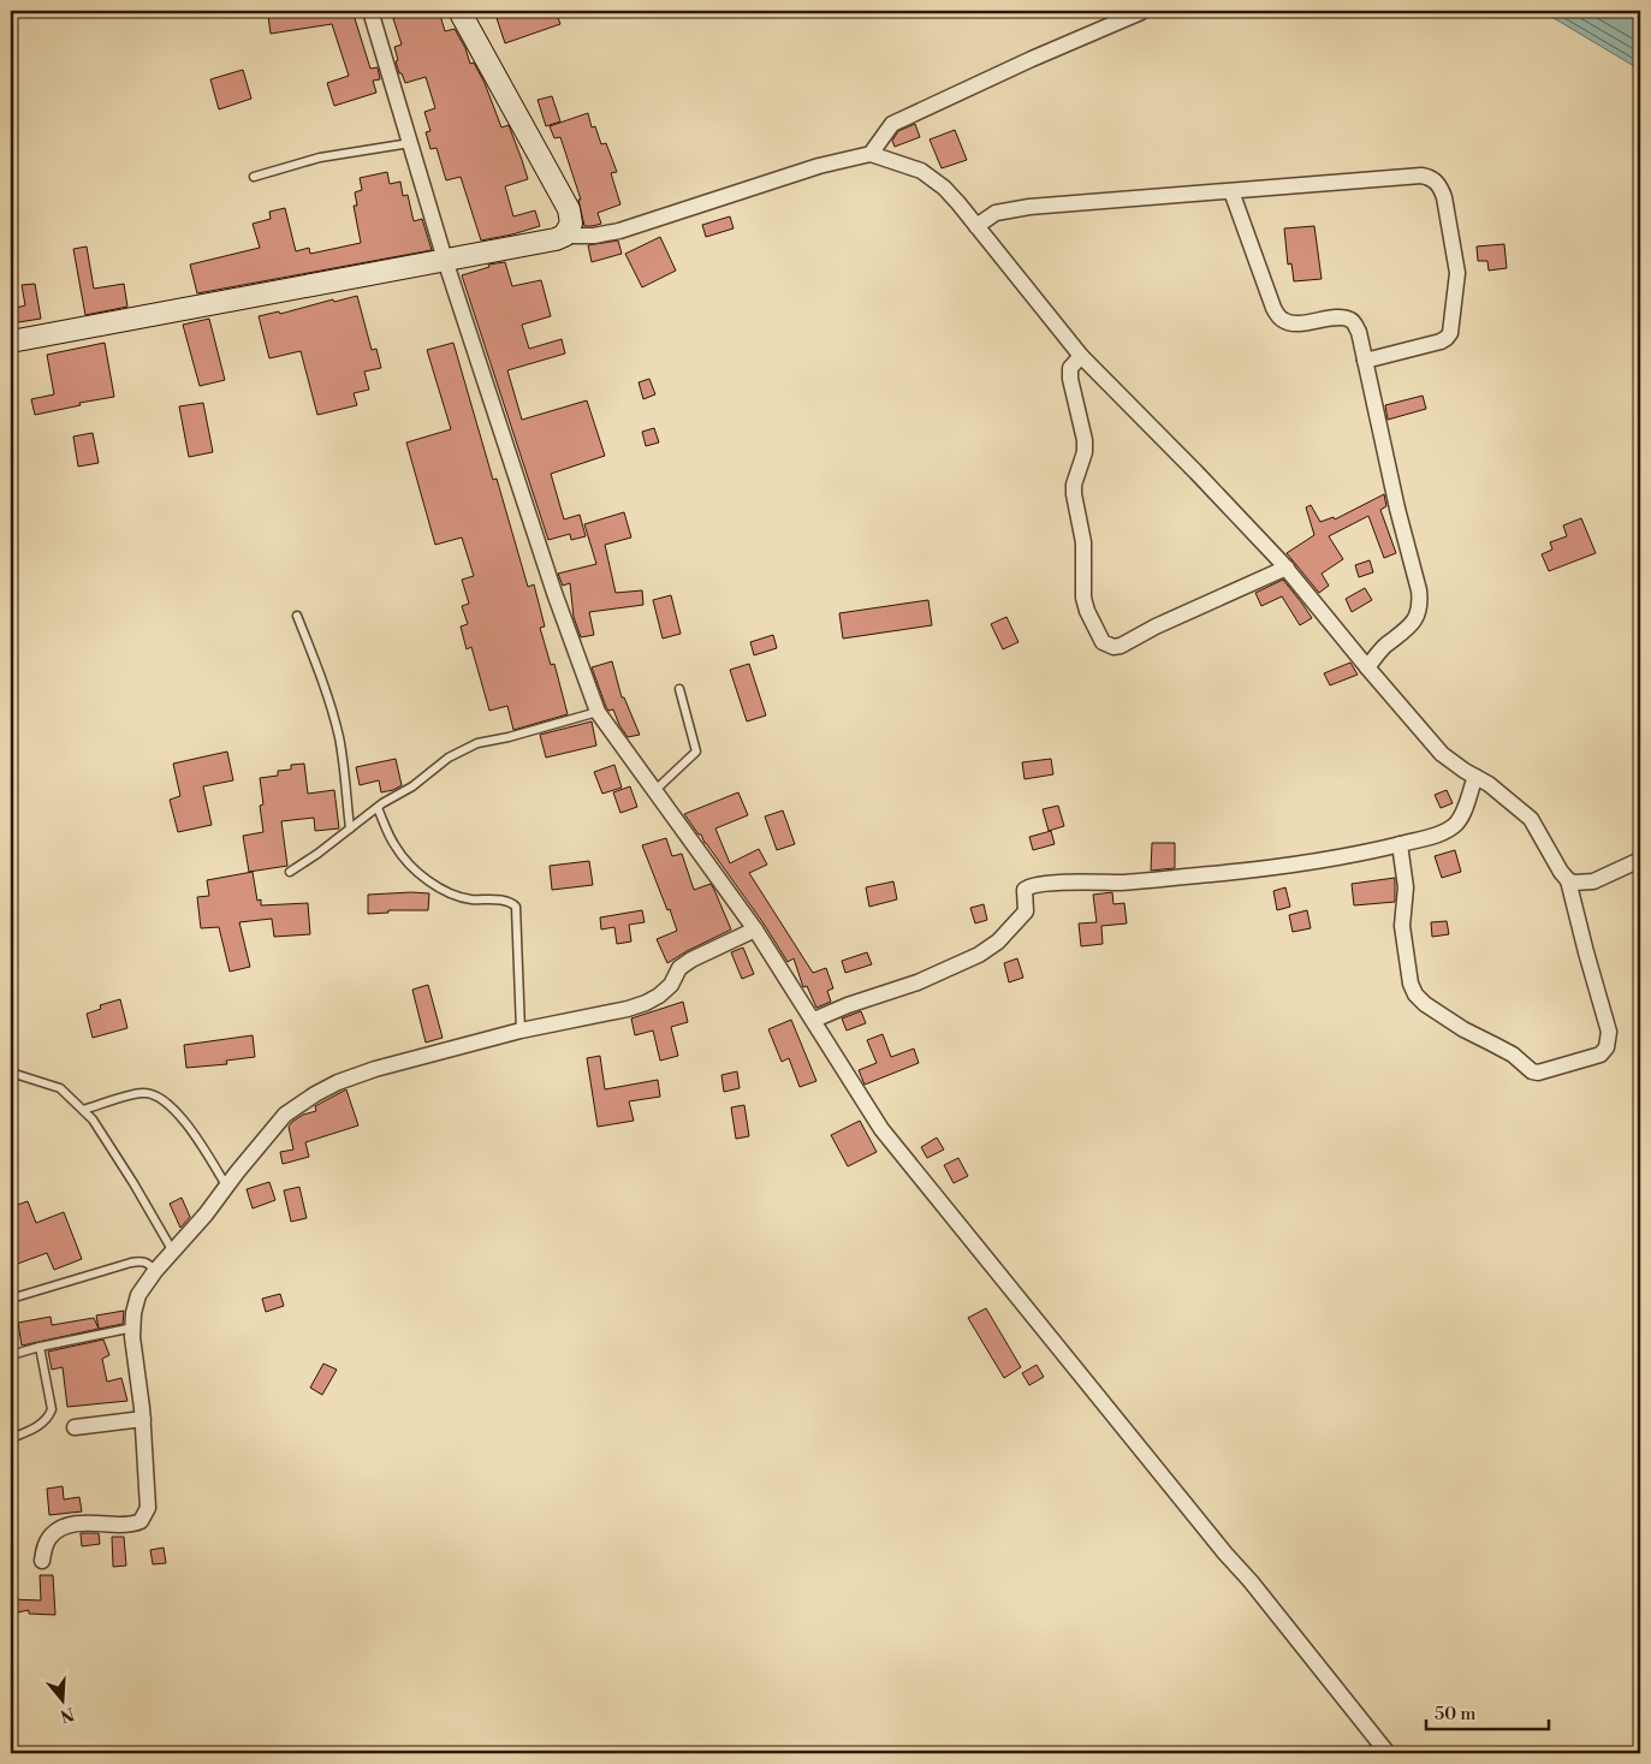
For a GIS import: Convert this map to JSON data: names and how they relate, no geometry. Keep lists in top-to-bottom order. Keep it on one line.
{"scale_bar":"50 m","north":"bottom"}
